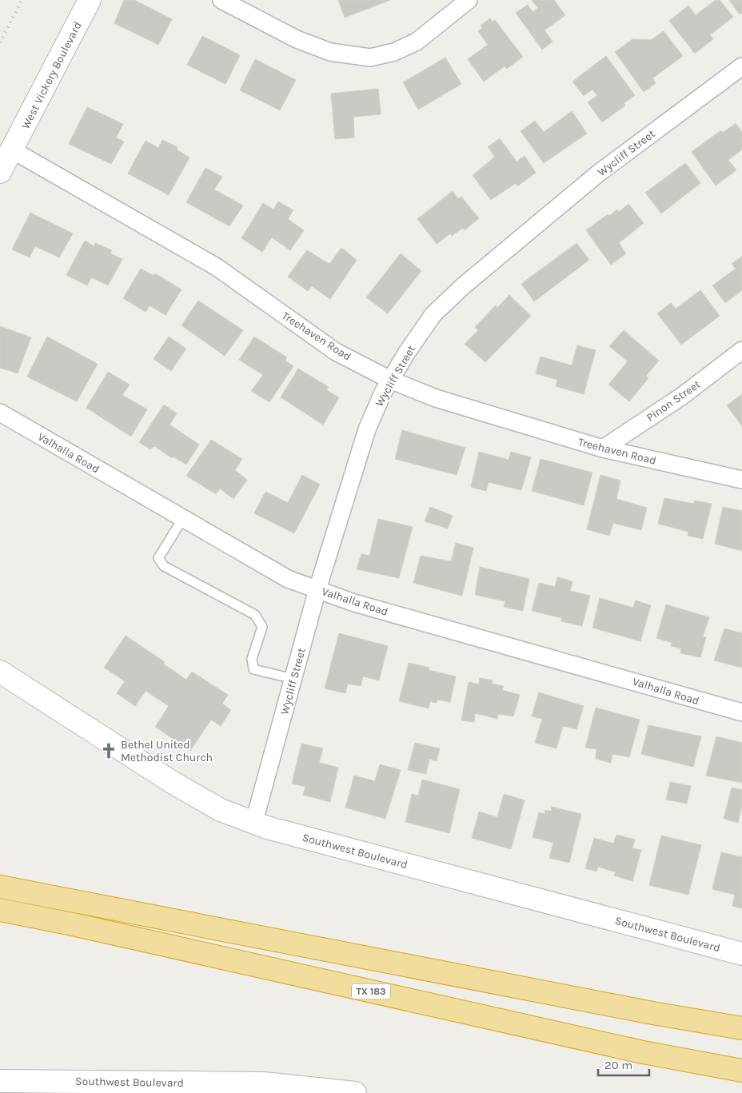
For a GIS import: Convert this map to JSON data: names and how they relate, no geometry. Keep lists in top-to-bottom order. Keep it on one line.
{"streets":{"highway":["TX 183"],"main road":["West Vickery Boulevard","Southwest Boulevard"],"street":["Wycliff Street","Treehaven Road","Pinon Street","Valhalla Road"]},"crossings":[["West Vickery Boulevard","Treehaven Road"],["Wycliff Street","Treehaven Road"],["Wycliff Street","Valhalla Road"],["Wycliff Street","Southwest Boulevard"],["Treehaven Road","Pinon Street"]],"places":{"church":["Bethel United Methodist Church"]},"scale_bar":"20 m"}
